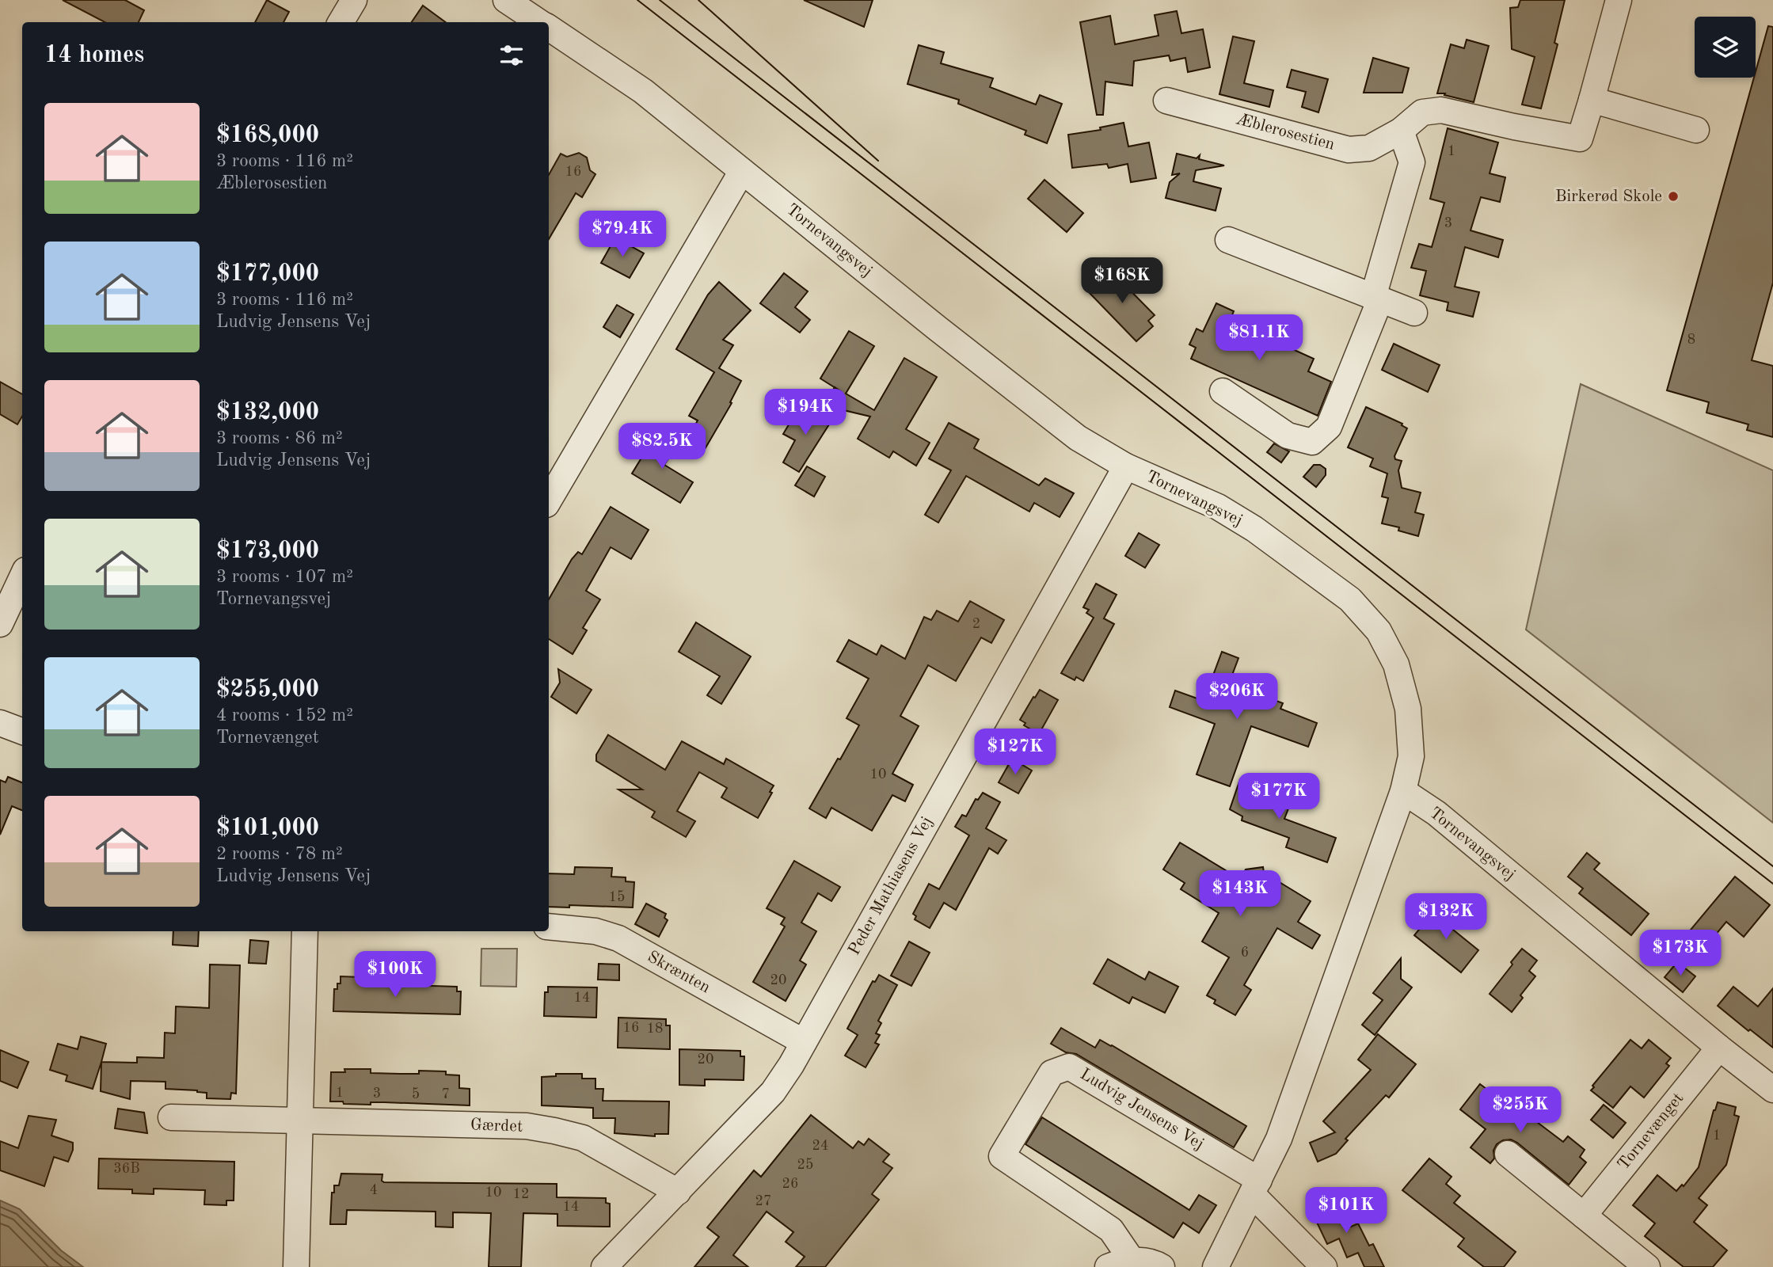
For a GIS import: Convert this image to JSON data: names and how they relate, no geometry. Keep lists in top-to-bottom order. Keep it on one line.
{"streets":{"street":["Æblerosestien","Tornevangsvej","Peder Mathiasens Vej","Skrænten","Ludvig Jensens Vej","Gærdet","Tornevænget"]},"crossings":[["Tornevangsvej","Peder Mathiasens Vej"],["Tornevangsvej","Tornevænget"],["Peder Mathiasens Vej","Skrænten"],["Peder Mathiasens Vej","Gærdet"]],"places":["Birkerød Skole"],"house_numbers":["1","16","3","8","2","10","15","6","20","14","16","18","20","1","3","5","7","1","24","25","36B","26","4","10","12","27","14"],"page":{"heading":"14 homes","list":[{"name":"$168,000","note":"3 rooms · 116 m² · Æblerosestien"},{"name":"$177,000","note":"3 rooms · 116 m² · Ludvig Jensens Vej"},{"name":"$132,000","note":"3 rooms · 86 m² · Ludvig Jensens Vej"},{"name":"$173,000","note":"3 rooms · 107 m² · Tornevangsvej"},{"name":"$255,000","note":"4 rooms · 152 m² · Tornevænget"},{"name":"$101,000","note":"2 rooms · 78 m² · Ludvig Jensens Vej"}],"price":["$79.4K","$168K","$81.1K","$194K","$82.5K","$206K","$127K","$177K","$143K","$132K","$173K","$100K","$255K","$101K"]}}
